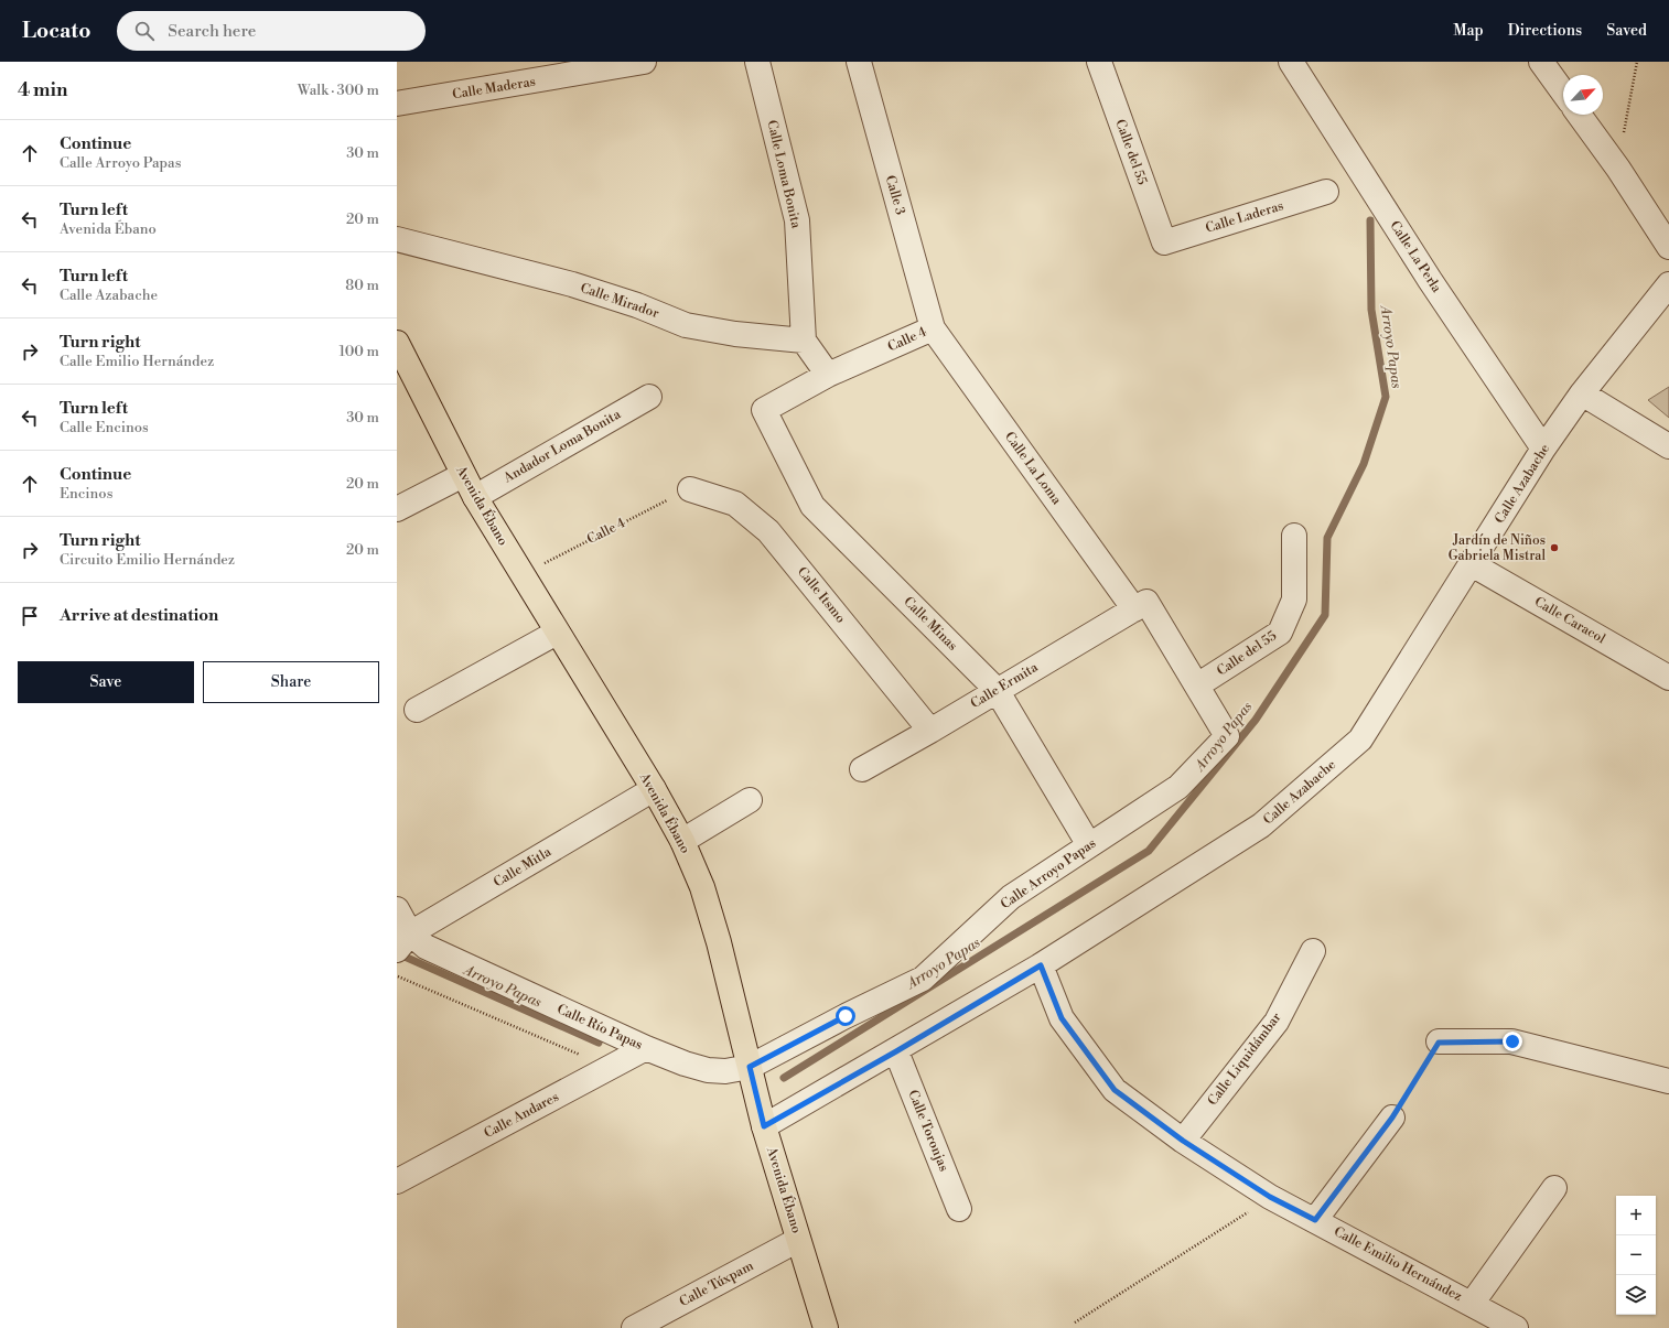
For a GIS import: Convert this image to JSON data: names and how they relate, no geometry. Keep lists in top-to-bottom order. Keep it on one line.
{"streets":{"main road":["Avenida Ébano"],"street":["Calle Maderas","Calle del 55","Calle Loma Bonita","Calle 3","Calle Laderas","Calle La Perla","Calle Mirador","Calle 4","Andador Loma Bonita","Calle La Loma","Calle Azabache","Calle Itsmo","Calle Caracol","Calle Minas","Calle Ermita","Calle Mitla","Calle Arroyo Papas","Calle Río Papas","Calle Liquidámbar","Calle Andares","Calle Toronjas","Calle Emilio Hernández","Calle Túxpam"]},"crossings":[["Calle del 55","Calle Laderas"],["Calle del 55","Calle La Loma"],["Calle Loma Bonita","Calle Mirador"],["Calle 3","Calle 4"],["Calle 3","Calle La Loma"],["Calle La Perla","Calle Azabache"],["Calle 4","Calle La Loma"],["Calle 4","Avenida Ébano"],["Calle 4","Calle Itsmo"],["Calle 4","Calle Minas"],["Andador Loma Bonita","Avenida Ébano"],["Calle La Loma","Calle Ermita"],["Calle La Loma","Calle Arroyo Papas"],["Calle Azabache","Avenida Ébano"],["Calle Azabache","Calle Caracol"],["Calle Azabache","Calle Toronjas"],["Calle Azabache","Calle Emilio Hernández"],["Avenida Ébano","Calle Mitla"],["Avenida Ébano","Calle Arroyo Papas"],["Avenida Ébano","Calle Río Papas"],["Avenida Ébano","Calle Túxpam"],["Calle Itsmo","Calle Ermita"],["Calle Minas","Calle Ermita"],["Calle Minas","Calle Arroyo Papas"],["Calle Mitla","Calle Río Papas"],["Calle Arroyo Papas","Calle Río Papas"],["Calle Río Papas","Calle Andares"],["Calle Liquidámbar","Calle Emilio Hernández"]],"water":["Arroyo Papas"],"places":["Jardín de Niños Gabriela Mistral"],"north":"top right","page":{"header":"Locato","search":"Search here","nav":["Map","Directions","Saved"],"heading":["4 min","Walk · 300 m"],"list":[["Continue","Calle Arroyo Papas","30 m"],["Turn left","Avenida Ébano","20 m"],["Turn left","Calle Azabache","80 m"],["Turn right","Calle Emilio Hernández","100 m"],["Turn left","Calle Encinos","30 m"],["Continue","Encinos","20 m"],["Turn right","Circuito Emilio Hernández","20 m"],"Arrive at destination"],"buttons":["Save","Share"],"map_buttons":["+","−"]}}
